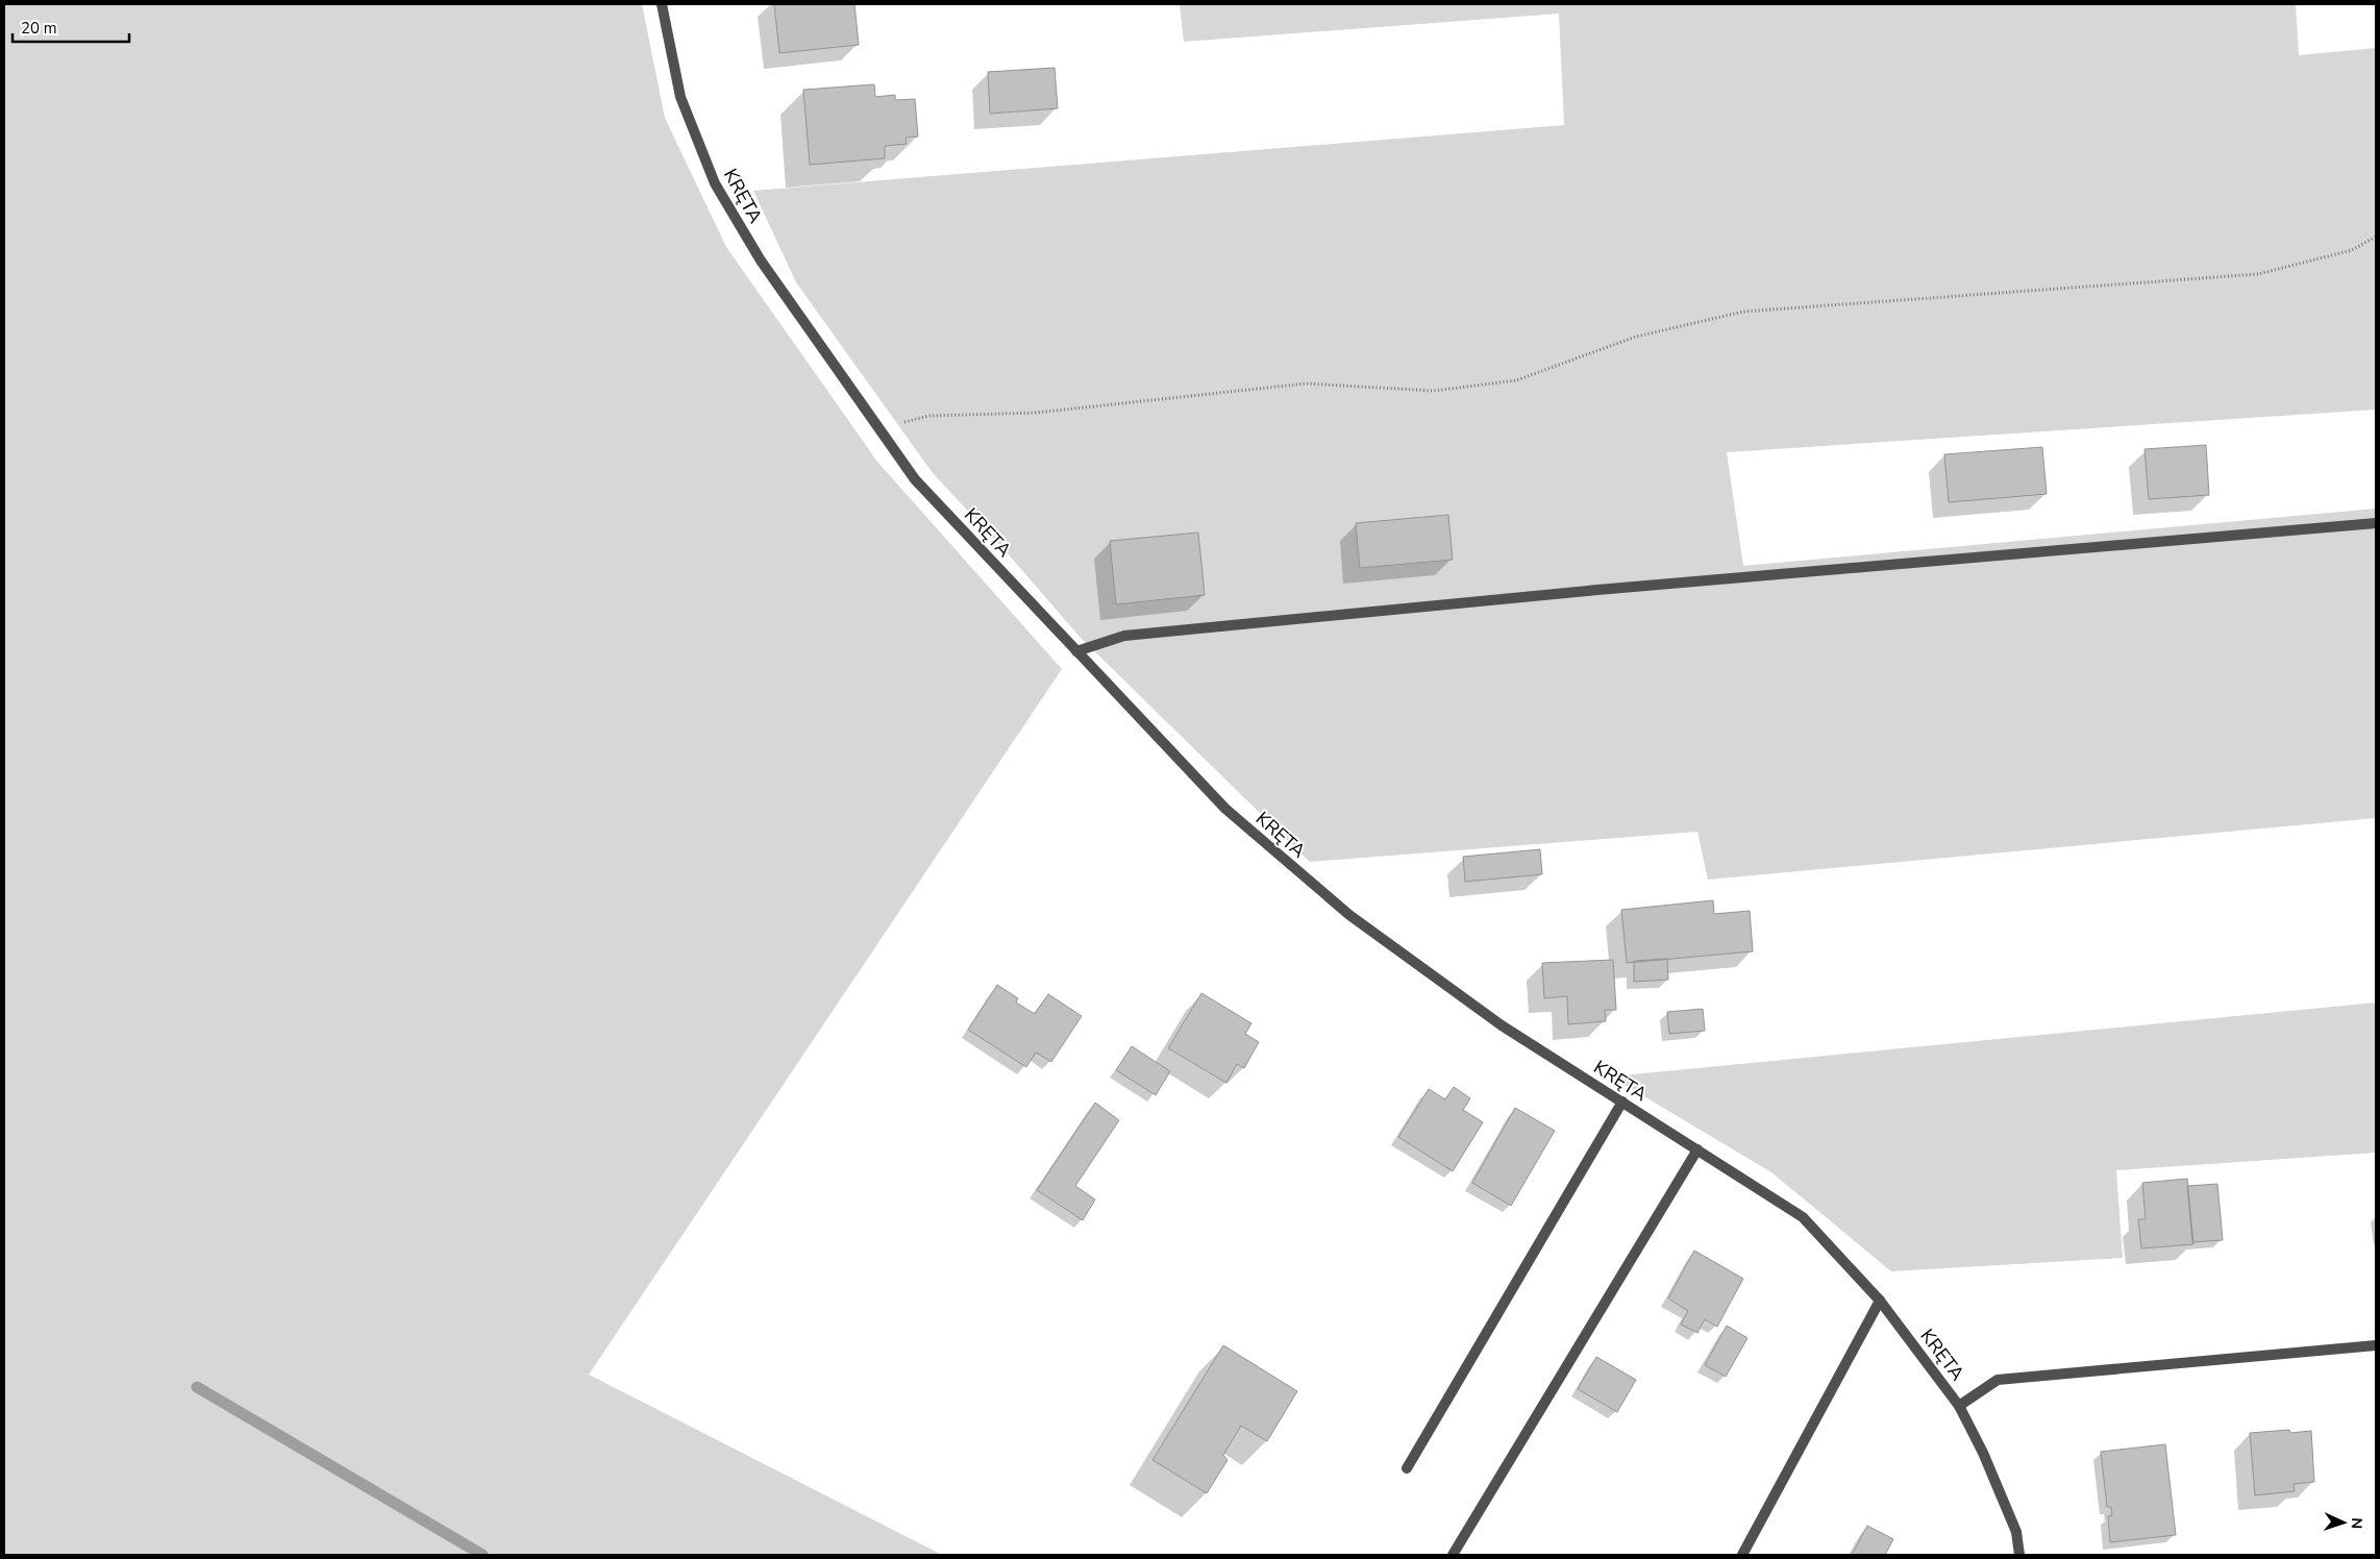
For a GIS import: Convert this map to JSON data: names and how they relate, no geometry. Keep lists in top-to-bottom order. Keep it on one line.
{"streets":{"street":["KRĘTA"]},"scale_bar":"20 m","north":"right"}
